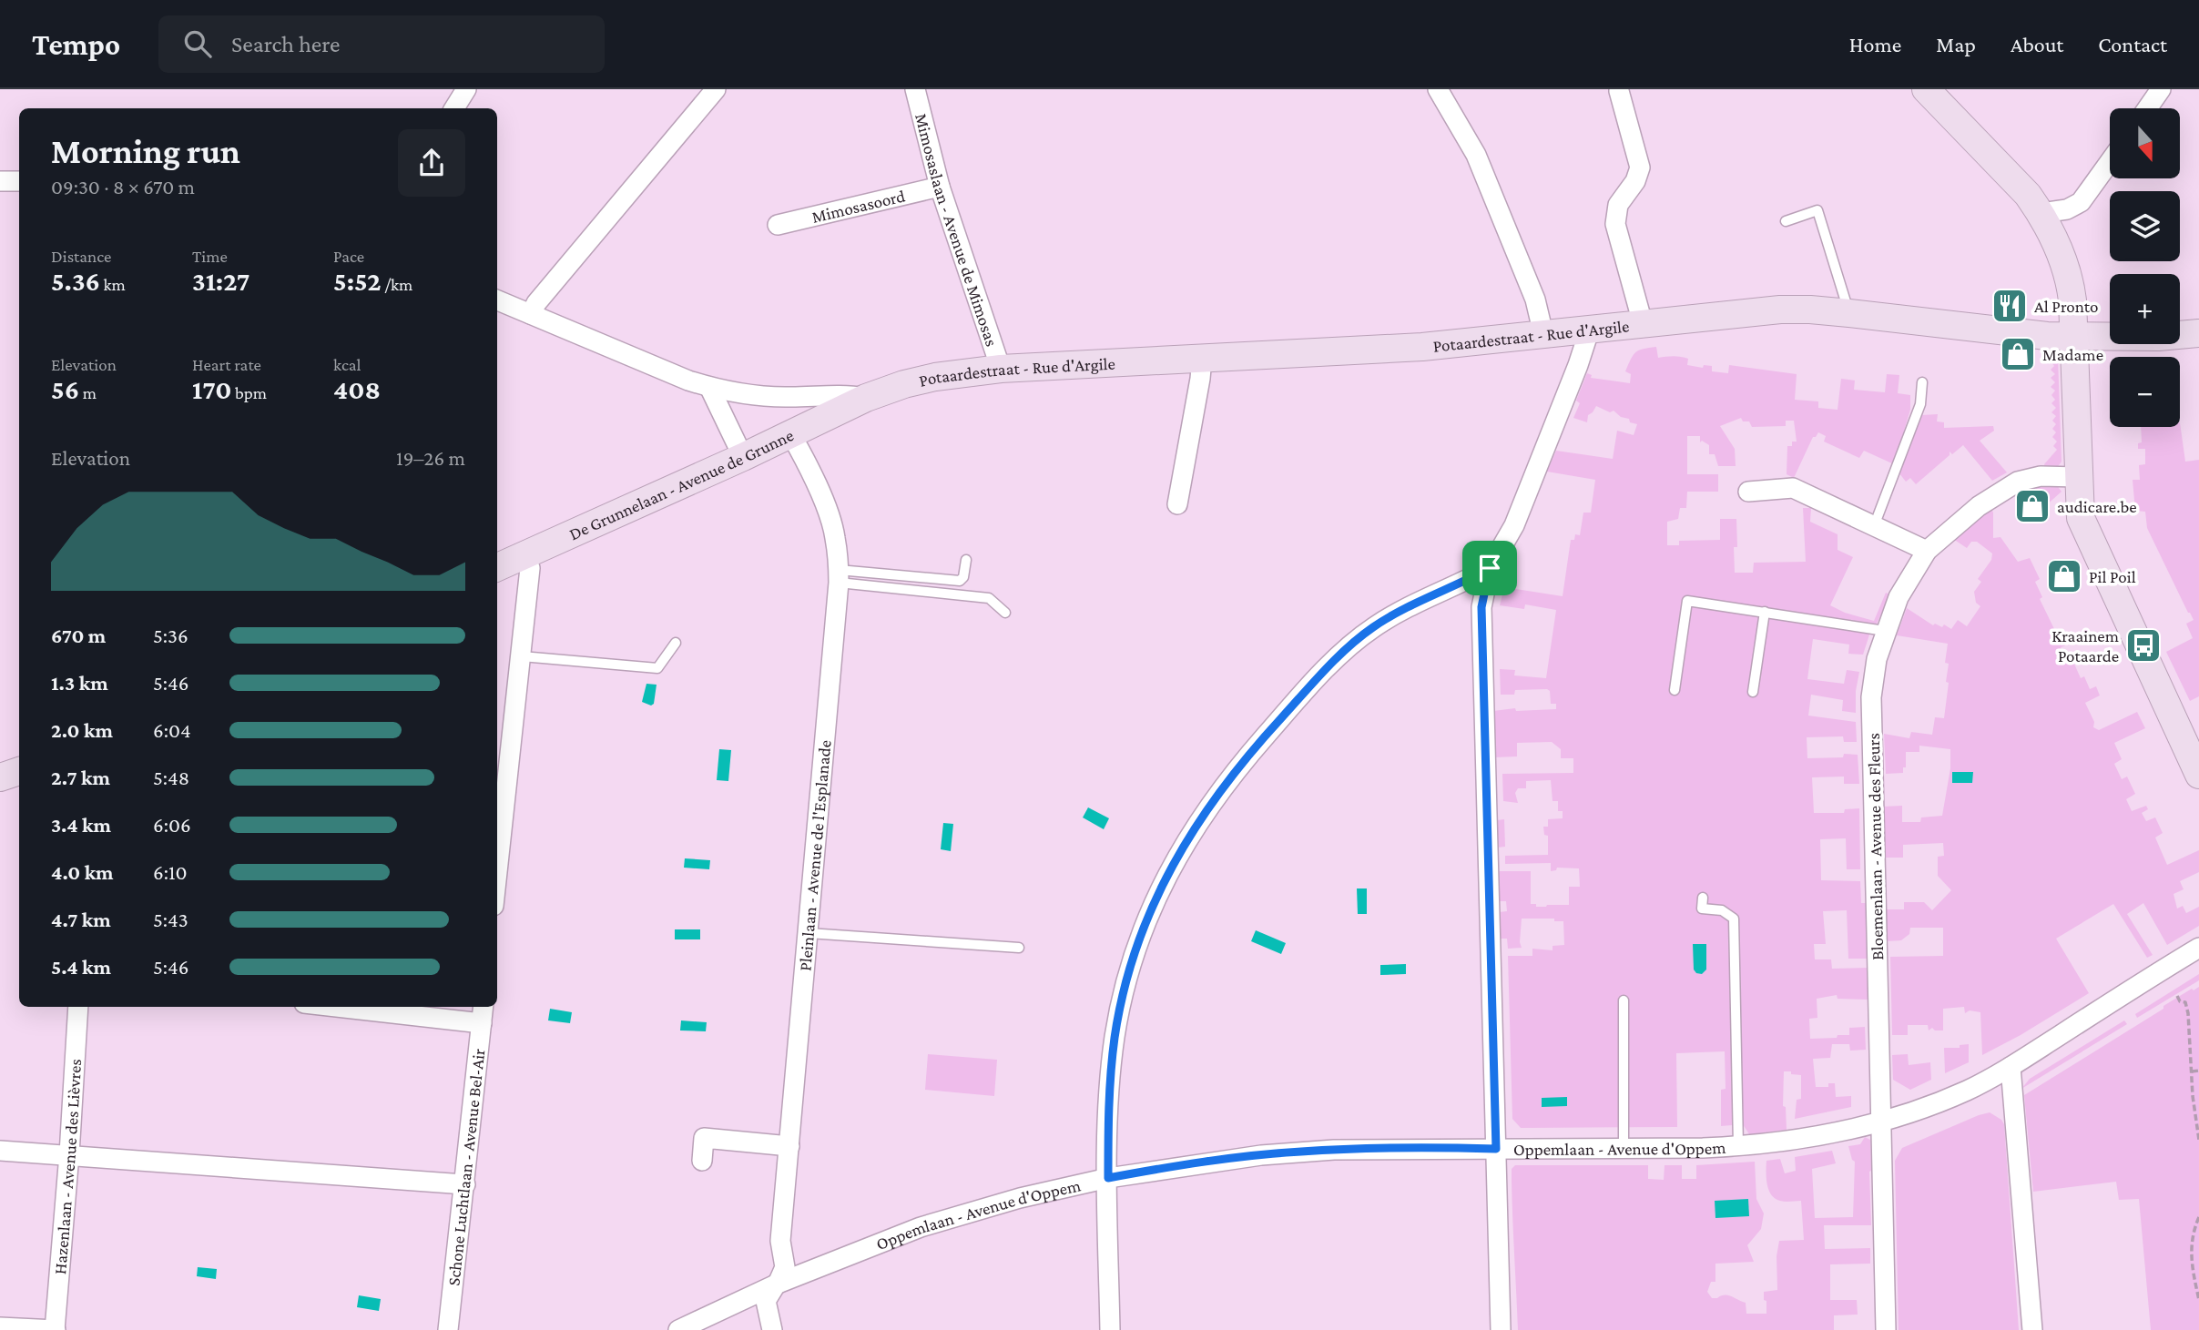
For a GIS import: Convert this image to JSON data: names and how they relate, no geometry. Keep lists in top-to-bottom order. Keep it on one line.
{"streets":{"street":["Mimosasoord","Mimosaslaan - Avenue de Mimosas","Potaardestraat - Rue d'Argile","De Grunnelaan - Avenue de Grunne","Bloemenlaan - Avenue des Fleurs","Pleinlaan - Avenue de l'Esplanade","Oppemlaan - Avenue d'Oppem","Hazenlaan - Avenue des Lièvres","Schone Luchtlaan - Avenue Bel-Air"]},"crossings":[["Mimosasoord","Mimosaslaan - Avenue de Mimosas"],["Mimosaslaan - Avenue de Mimosas","Potaardestraat - Rue d'Argile"],["Potaardestraat - Rue d'Argile","De Grunnelaan - Avenue de Grunne"],["De Grunnelaan - Avenue de Grunne","Pleinlaan - Avenue de l'Esplanade"],["Bloemenlaan - Avenue des Fleurs","Oppemlaan - Avenue d'Oppem"],["Pleinlaan - Avenue de l'Esplanade","Oppemlaan - Avenue d'Oppem"]],"places":{"restaurant":["Al Pronto"],"shop":["Madame","audicare.be","Pil Poil"],"bus stop":["Kraainem Potaarde"]},"north":"bottom","page":{"header":"Tempo","search":"Search here","nav":["Home","Map","About","Contact"],"map_buttons":["+","−"],"heading":["Morning run","09:30 · 8 × 670 m"],"stats":[["Distance","5.36 km"],["Time","31:27"],["Pace","5:52 /km"],["Elevation","56 m"],["Heart rate","170 bpm"],["kcal","408"]],"chart":["Elevation","19–26 m"],"list":[{"name":"670 m","note":"5:36"},{"name":"1.3 km","note":"5:46"},{"name":"2.0 km","note":"6:04"},{"name":"2.7 km","note":"5:48"},{"name":"3.4 km","note":"6:06"},{"name":"4.0 km","note":"6:10"},{"name":"4.7 km","note":"5:43"},{"name":"5.4 km","note":"5:46"}]}}
